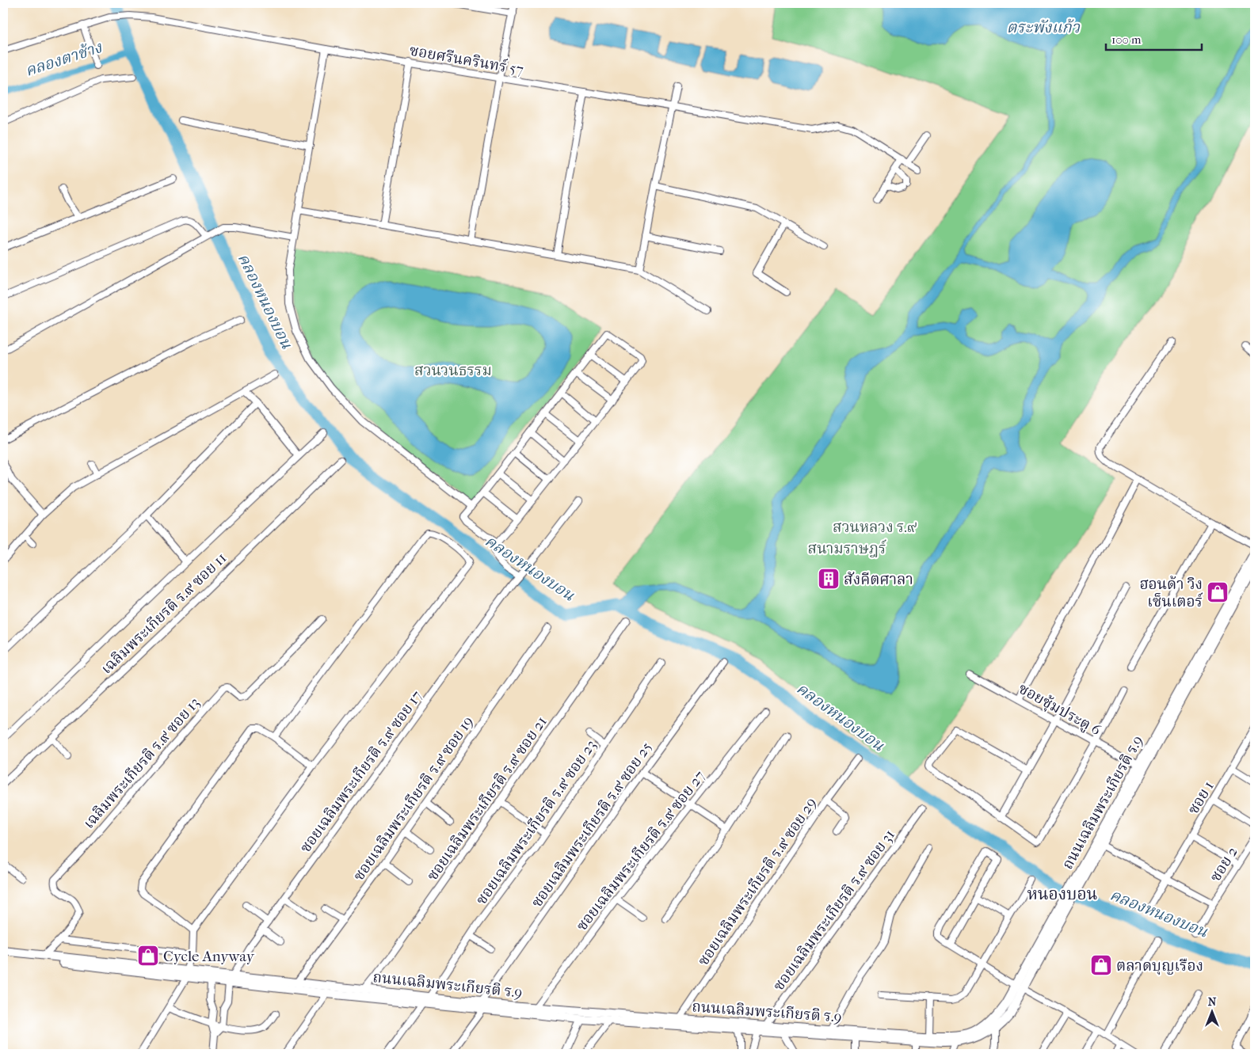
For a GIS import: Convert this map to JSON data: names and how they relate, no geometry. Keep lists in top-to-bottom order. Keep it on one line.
{"streets":{"main road":["ถนนเฉลิมพระเกียรติ ร.9"],"street":["ซอยศรีนครินทร์ 57","เฉลิมพระเกียรติ ร.๙ ซอย 11","ซอยซุ้มประตู 6","เฉลิมพระเกียรติ ร.๙ ซอย 13","ซอยเฉลิมพระเกียรติ ร.๙ ซอย 17","ซอย 1","ซอยเฉลิมพระเกียรติ ร.๙ ซอย 19","ซอยเฉลิมพระเกียรติ ร.๙ ซอย 21","ซอยเฉลิมพระเกียรติ ร.๙ ซอย 23","ซอยเฉลิมพระเกียรติ ร.๙ ซอย 25","ซอยเฉลิมพระเกียรติ ร.๙ ซอย 27","ซอย 2","ซอยเฉลิมพระเกียรติ ร.๙ ซอย 29","ซอยเฉลิมพระเกียรติ ร.๙ ซอย 31"]},"crossings":[["ซอยซุ้มประตู 6","ถนนเฉลิมพระเกียรติ ร.9"],["เฉลิมพระเกียรติ ร.๙ ซอย 13","ถนนเฉลิมพระเกียรติ ร.9"],["ซอยเฉลิมพระเกียรติ ร.๙ ซอย 17","ถนนเฉลิมพระเกียรติ ร.9"],["ซอยเฉลิมพระเกียรติ ร.๙ ซอย 19","ถนนเฉลิมพระเกียรติ ร.9"],["ซอยเฉลิมพระเกียรติ ร.๙ ซอย 21","ถนนเฉลิมพระเกียรติ ร.9"],["ถนนเฉลิมพระเกียรติ ร.9","ซอยเฉลิมพระเกียรติ ร.๙ ซอย 23"],["ถนนเฉลิมพระเกียรติ ร.9","ซอยเฉลิมพระเกียรติ ร.๙ ซอย 25"],["ถนนเฉลิมพระเกียรติ ร.9","ซอยเฉลิมพระเกียรติ ร.๙ ซอย 27"],["ถนนเฉลิมพระเกียรติ ร.9","ซอยเฉลิมพระเกียรติ ร.๙ ซอย 29"],["ถนนเฉลิมพระเกียรติ ร.9","ซอยเฉลิมพระเกียรติ ร.๙ ซอย 31"]],"districts":["หนองบอน"],"water":["ตระพังแก้ว","คลองตาช้าง","คลองหนองบอน"],"parks":["สวนวนธรรม","สวนหลวง ร.๙","สนามราษฎร์"],"places":{"building":["สังคีตศาลา"],"shop":["ฮอนด้า วิง เซ็นเตอร์","Cycle Anyway","ตลาดบุญเรือง"]},"scale_bar":"100 m","north":"top"}
